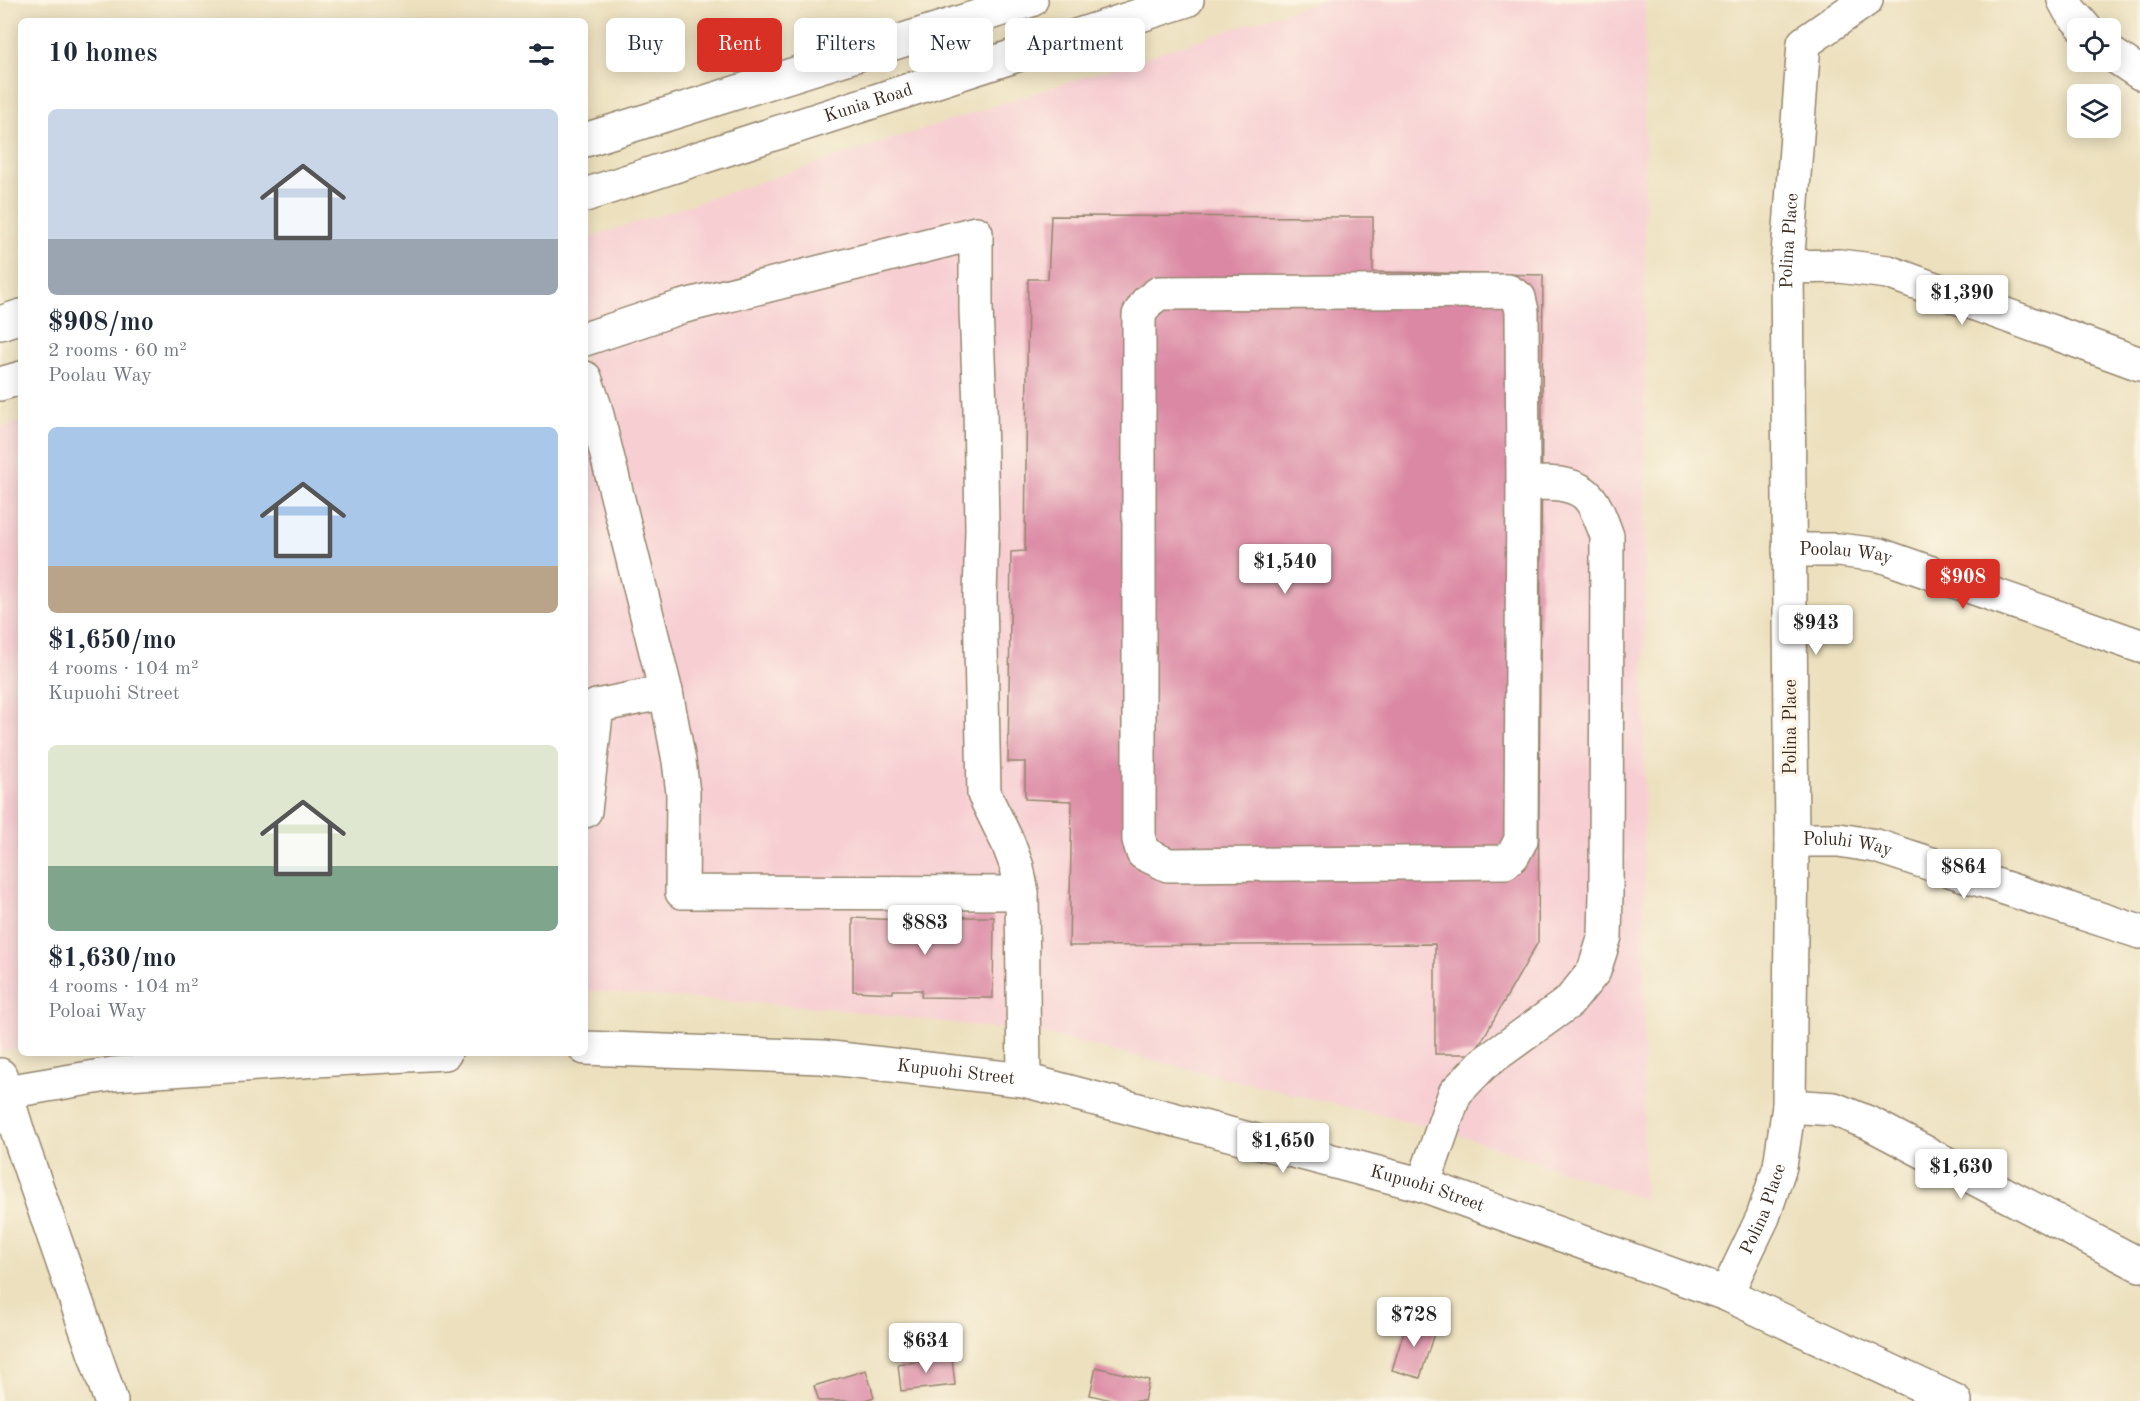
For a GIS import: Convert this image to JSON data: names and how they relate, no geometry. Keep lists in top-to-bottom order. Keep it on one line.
{"streets":{"street":["Kunia Road","Polina Place","Poolau Way","Poluhi Way","Kupuohi Street"]},"crossings":[["Polina Place","Poolau Way"],["Polina Place","Poluhi Way"],["Polina Place","Kupuohi Street"]],"page":{"chip":["Buy","Rent","Filters","New","Apartment"],"heading":"10 homes","list":[{"name":"$908/mo","note":"2 rooms · 60 m² · Poolau Way"},{"name":"$1,650/mo","note":"4 rooms · 104 m² · Kupuohi Street"},{"name":"$1,630/mo","note":"4 rooms · 104 m² · Poloai Way"}],"price":["$1,390","$1,540","$908","$943","$864","$883","$1,650","$1,630","$728","$634"]}}
